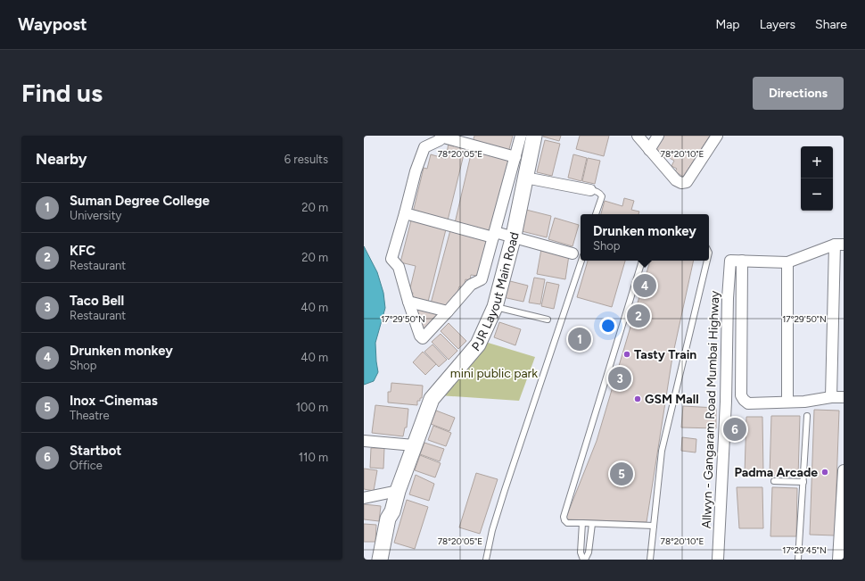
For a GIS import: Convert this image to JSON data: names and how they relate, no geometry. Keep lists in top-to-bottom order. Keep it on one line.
{"streets":{"street":["PJR Layout Main Road","Allwyn - Gangaram Road Mumbai Highway"]},"parks":["mini public park"],"places":["Tasty Train","GSM Mall","Padma Arcade"],"page":{"header":"Waypost","nav":["Map","Layers","Share"],"buttons":"Directions","title":"Find us","heading":["Nearby","6 results"],"map_buttons":["+","−"],"list":[{"mark":"1","name":"Suman Degree College","note":"University","value":"20 m"},{"mark":"2","name":"KFC","note":"Restaurant","value":"20 m"},{"mark":"3","name":"Taco Bell","note":"Restaurant","value":"40 m"},{"mark":"4","name":"Drunken monkey","note":"Shop","value":"40 m"},{"mark":"5","name":"Inox -Cinemas","note":"Theatre","value":"100 m"},{"mark":"6","name":"Startbot","note":"Office","value":"110 m"}],"popup":["Drunken monkey","Shop"],"pins":["4","2","1","3","6","5"]},"coordinates":["78°20'05\"E","78°20'10\"E","17°29'50\"N","17°29'45\"N"]}
